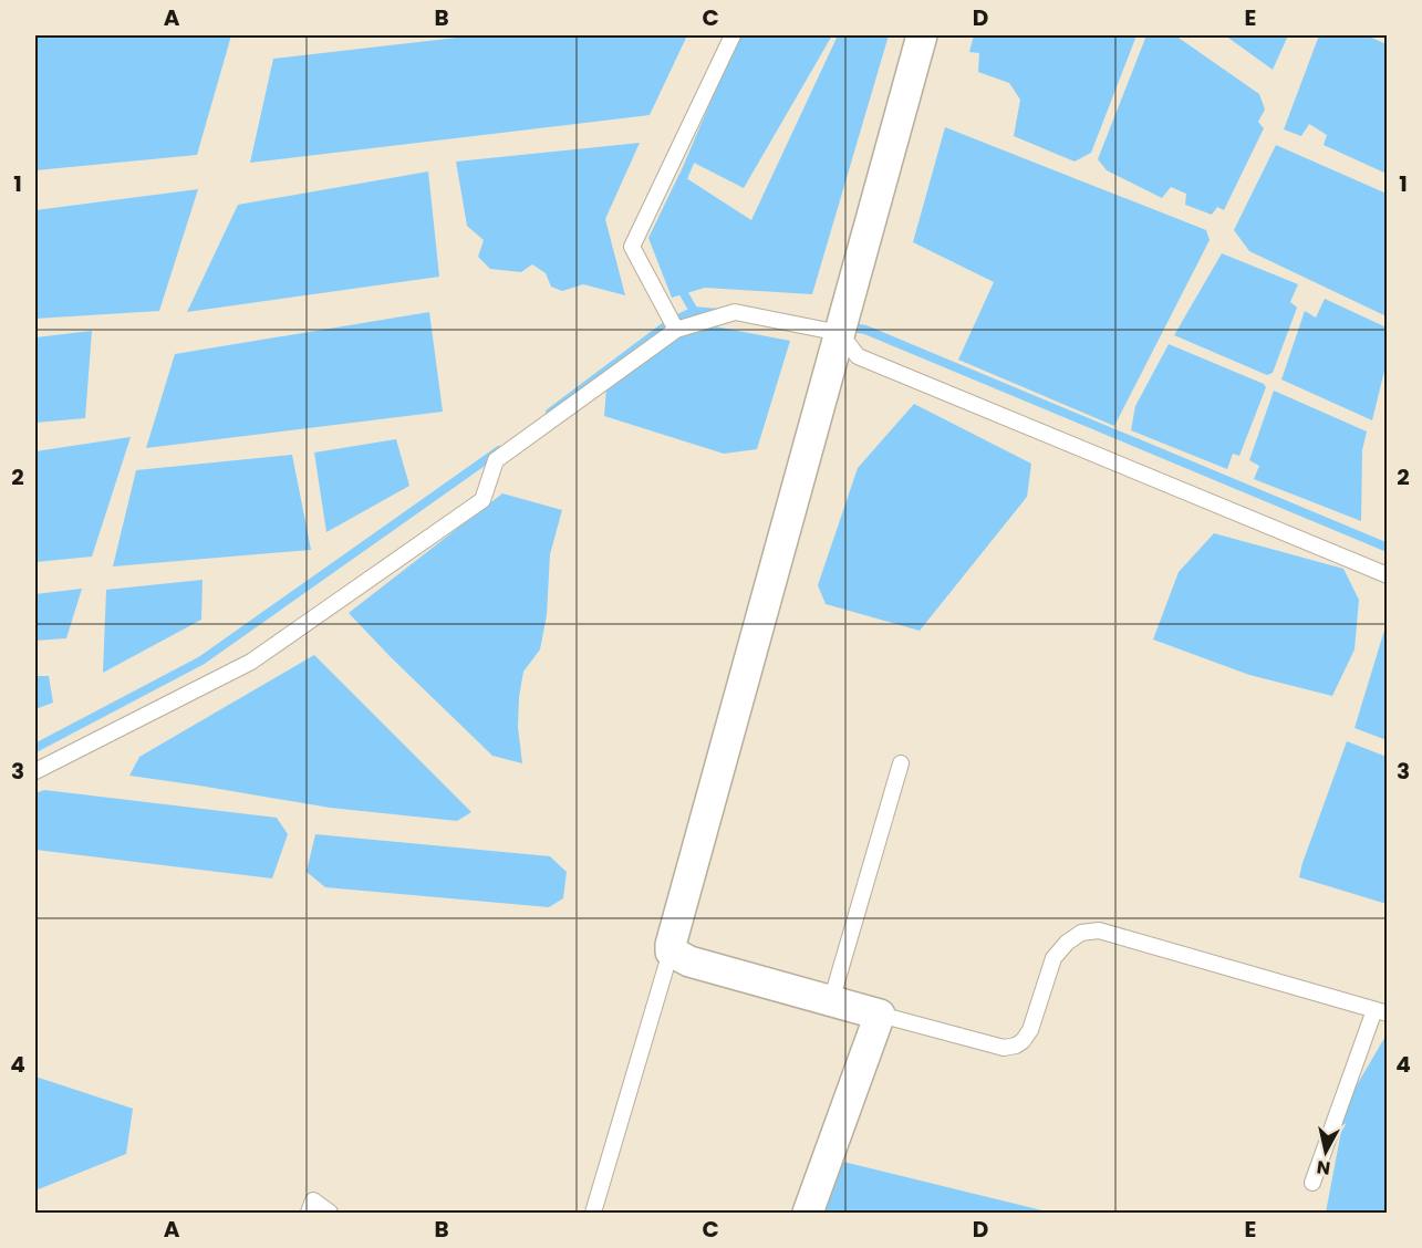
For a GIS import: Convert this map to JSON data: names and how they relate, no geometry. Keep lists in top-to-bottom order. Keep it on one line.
{"north":"bottom","grid":{"columns":["A","B","C","D","E"],"rows":["1","2","3","4"]}}
